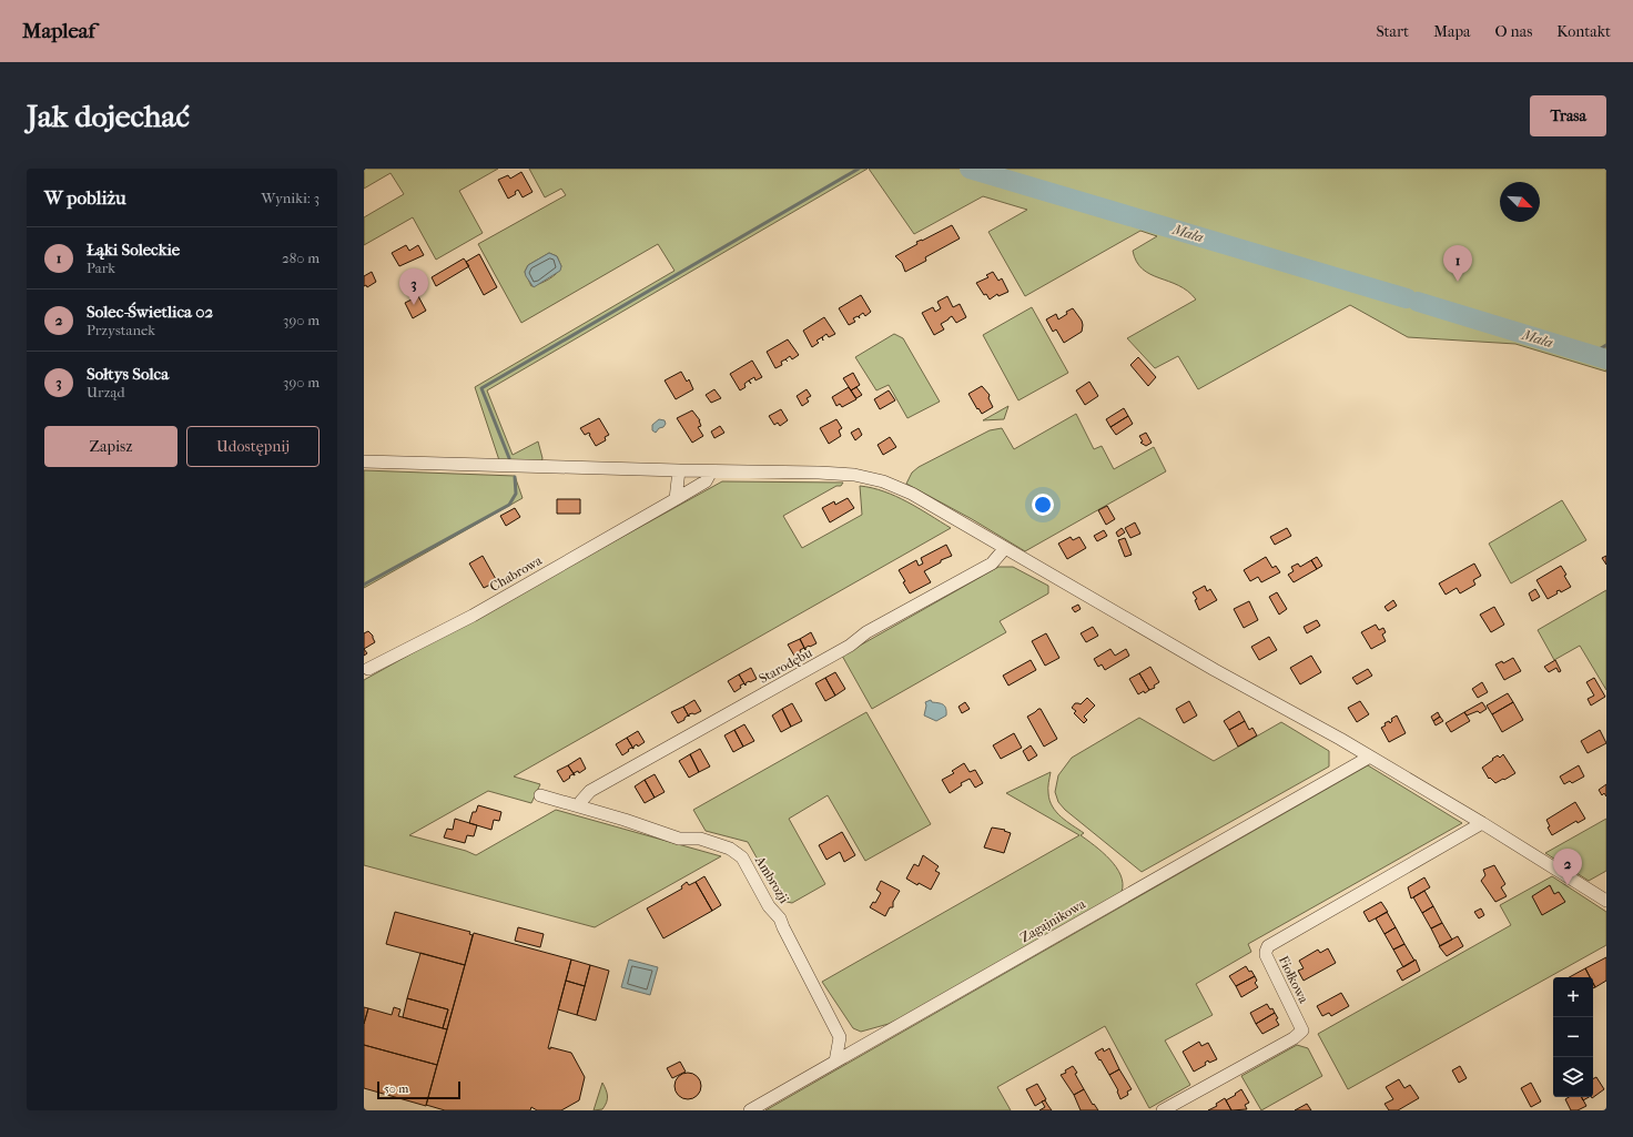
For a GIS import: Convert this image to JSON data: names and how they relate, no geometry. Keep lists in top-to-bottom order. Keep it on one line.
{"streets":{"street":["Chabrowa","Starodębu","Ambrozji","Zagajnikowa","Fiołkowa"]},"crossings":[["Starodębu","Ambrozji"],["Ambrozji","Zagajnikowa"]],"water":["Mała"],"scale_bar":"50 m","north":"bottom right","page":{"header":"Mapleaf","nav":["Start","Mapa","O nas","Kontakt"],"buttons":["Trasa",["Zapisz","Udostępnij"]],"title":"Jak dojechać","heading":["W pobliżu","Wyniki: 3"],"list":[{"mark":"1","name":"Łąki Soleckie","note":"Park","value":"280 m"},{"mark":"2","name":"Solec-Świetlica 02","note":"Przystanek","value":"390 m"},{"mark":"3","name":"Sołtys Solca","note":"Urząd","value":"390 m"}],"pins":["1","3","2"],"map_buttons":["+","−"],"scale":"50 m"}}
